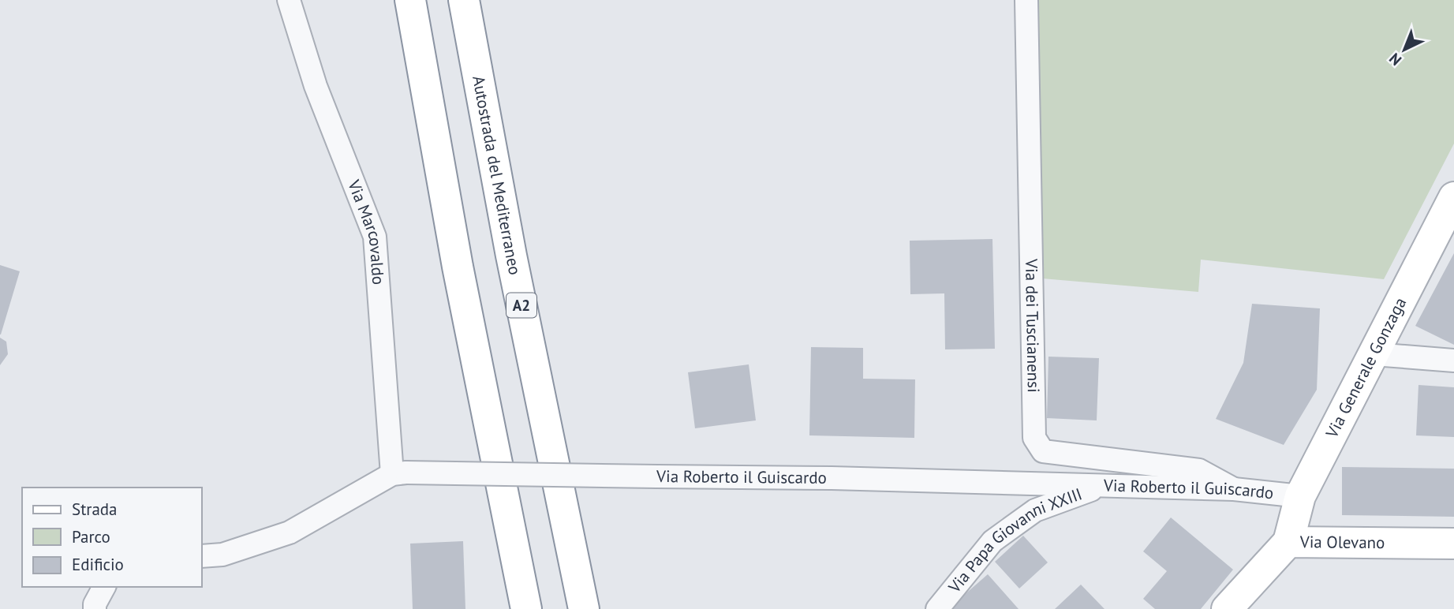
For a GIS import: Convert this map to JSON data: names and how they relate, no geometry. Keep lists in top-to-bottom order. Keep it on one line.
{"streets":{"main road":["Autostrada del Mediterraneo","A2","Via Generale Gonzaga","Via Olevano"],"street":["Via Marcovaldo","Via dei Tuscianensi","Via Roberto il Guiscardo","Via Papa Giovanni XXIII"]},"crossings":[["Via Marcovaldo","Via Roberto il Guiscardo"],["Via dei Tuscianensi","Via Roberto il Guiscardo"],["Via Generale Gonzaga","Via Roberto il Guiscardo"],["Via Generale Gonzaga","Via Olevano"],["Via Roberto il Guiscardo","Via Papa Giovanni XXIII"]],"legend":["Strada","Parco","Edificio"],"north":"bottom left"}
